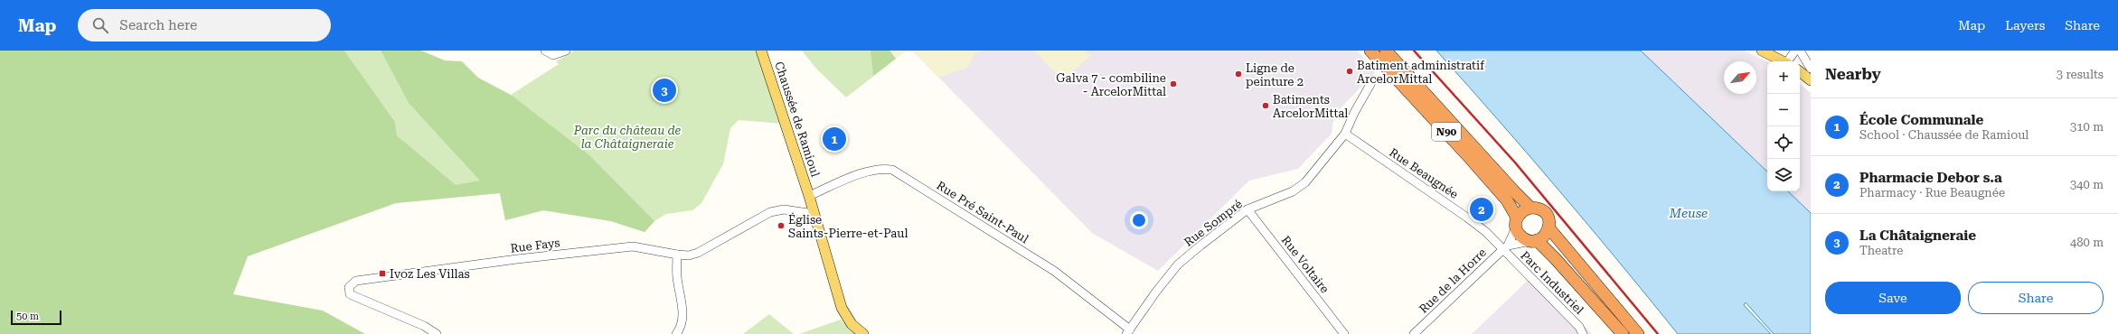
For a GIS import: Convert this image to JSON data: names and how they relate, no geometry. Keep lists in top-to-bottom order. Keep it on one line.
{"streets":{"highway":["N90"],"main road":["Chaussée de Ramioul"],"street":["Rue Beaugnée","Rue Pré Saint-Paul","Rue Sompré","Rue Fays","Rue Voltaire","Rue de la Horre","Parc Industriel"]},"crossings":[["Chaussée de Ramioul","Rue Pré Saint-Paul"],["Chaussée de Ramioul","Rue Fays"],["Rue Beaugnée","Rue Sompré"],["Rue Beaugnée","Rue de la Horre"],["Rue Beaugnée","Parc Industriel"],["Rue Pré Saint-Paul","Rue Sompré"],["Rue Sompré","Rue Voltaire"],["Rue de la Horre","Parc Industriel"]],"water":["Meuse"],"parks":["Parc du château de la Châtaigneraie"],"places":{"other":["Batiment administratif ArcelorMittal","Ligne de peinture 2","Galva 7 - combiline - ArcelorMittal","Batiments ArcelorMittal","Église Saints-Pierre-et-Paul"],"transit":["Ivoz Les Villas"]},"scale_bar":"50 m","north":"top right","page":{"header":"Map","search":"Search here","nav":["Map","Layers","Share"],"heading":["Nearby","3 results"],"map_buttons":["+","−"],"pins":["3","1","2"],"list":[{"mark":"1","name":"École Communale","note":"School · Chaussée de Ramioul","value":"310 m"},{"mark":"2","name":"Pharmacie Debor s.a","note":"Pharmacy · Rue Beaugnée","value":"340 m"},{"mark":"3","name":"La Châtaigneraie","note":"Theatre","value":"480 m"}],"buttons":["Save","Share"],"scale":"50 m"}}
